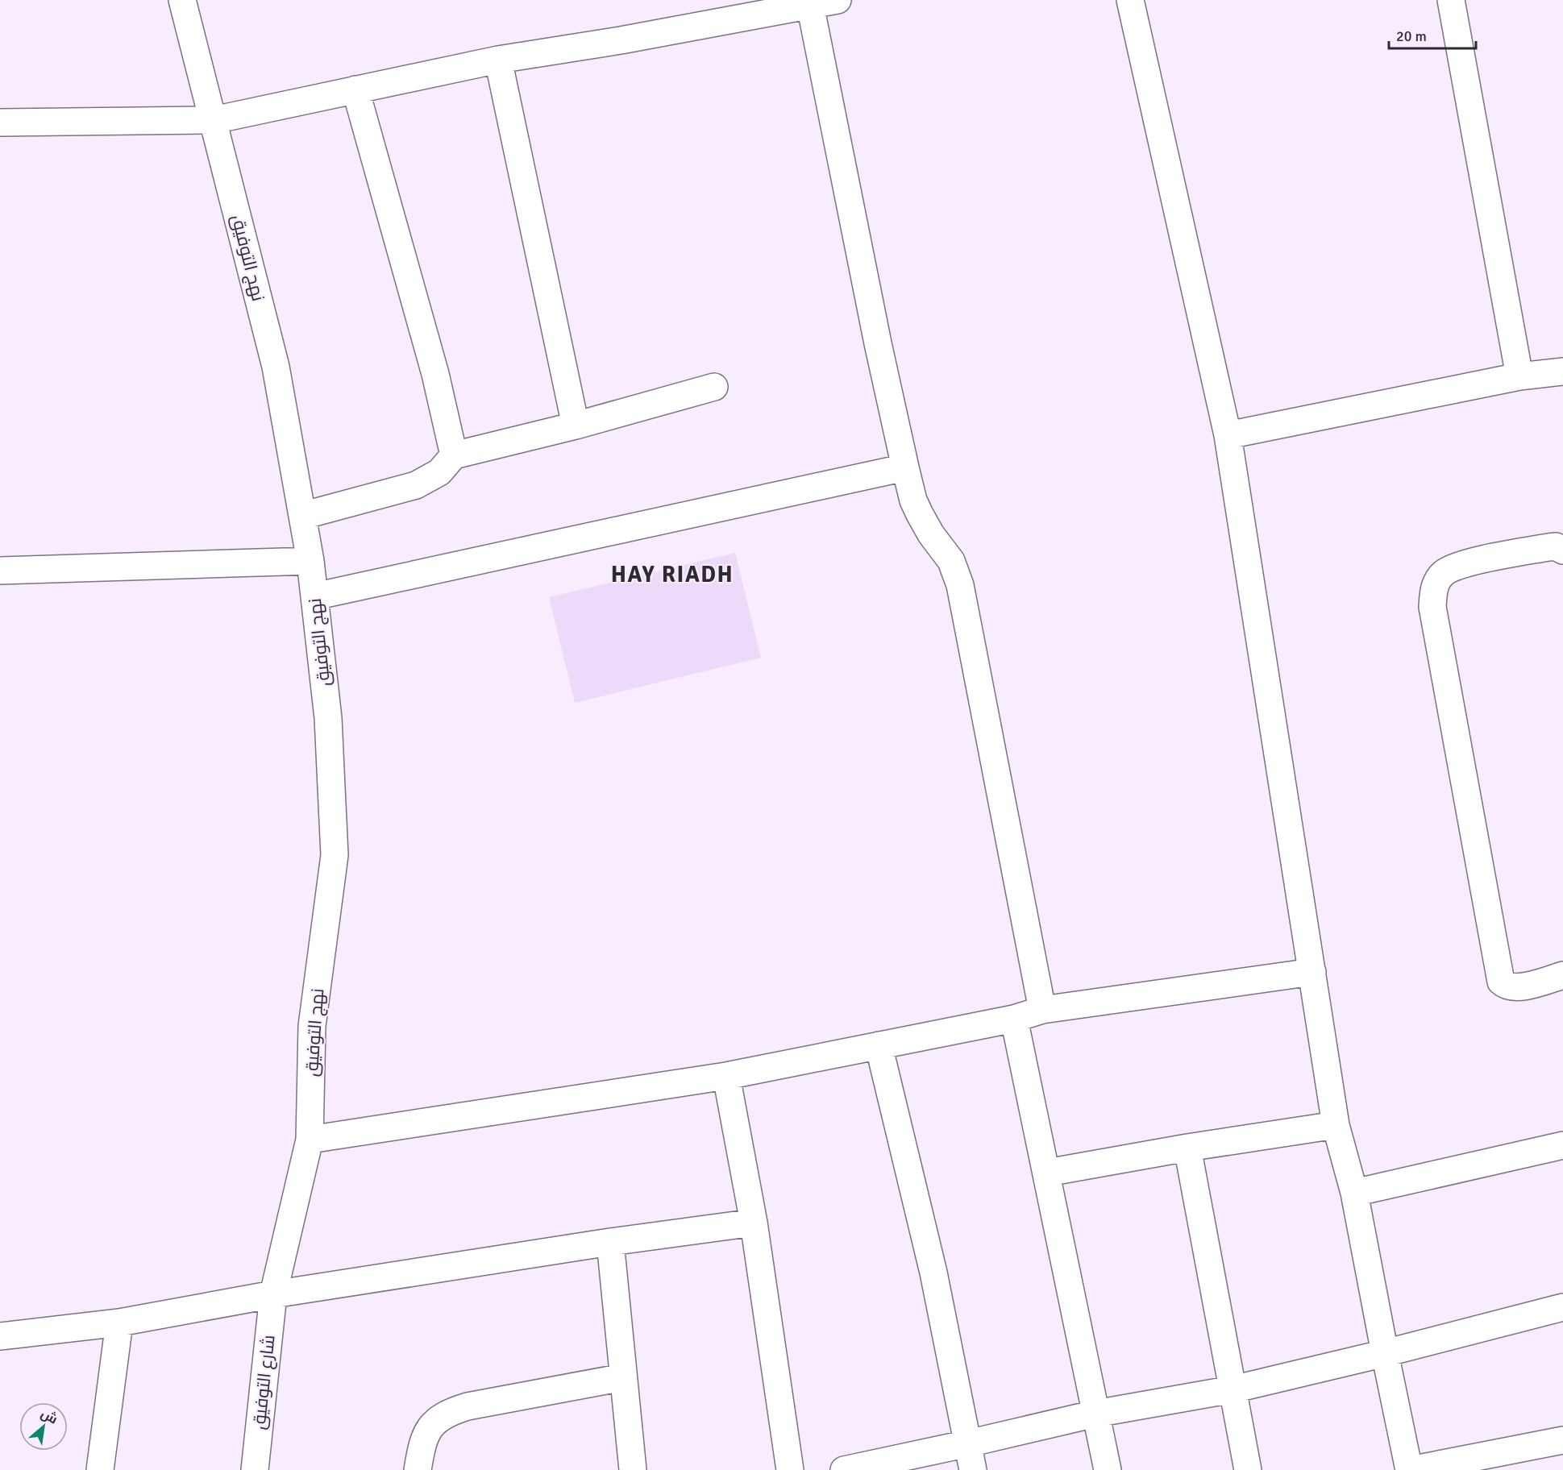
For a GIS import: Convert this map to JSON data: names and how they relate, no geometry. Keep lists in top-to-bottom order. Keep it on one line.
{"streets":{"street":["نهج التوفيق","شارع التوفيق"]},"crossings":[["نهج التوفيق","شارع التوفيق"]],"districts":["HAY RIADH"],"scale_bar":"20 m","north":"top right"}
